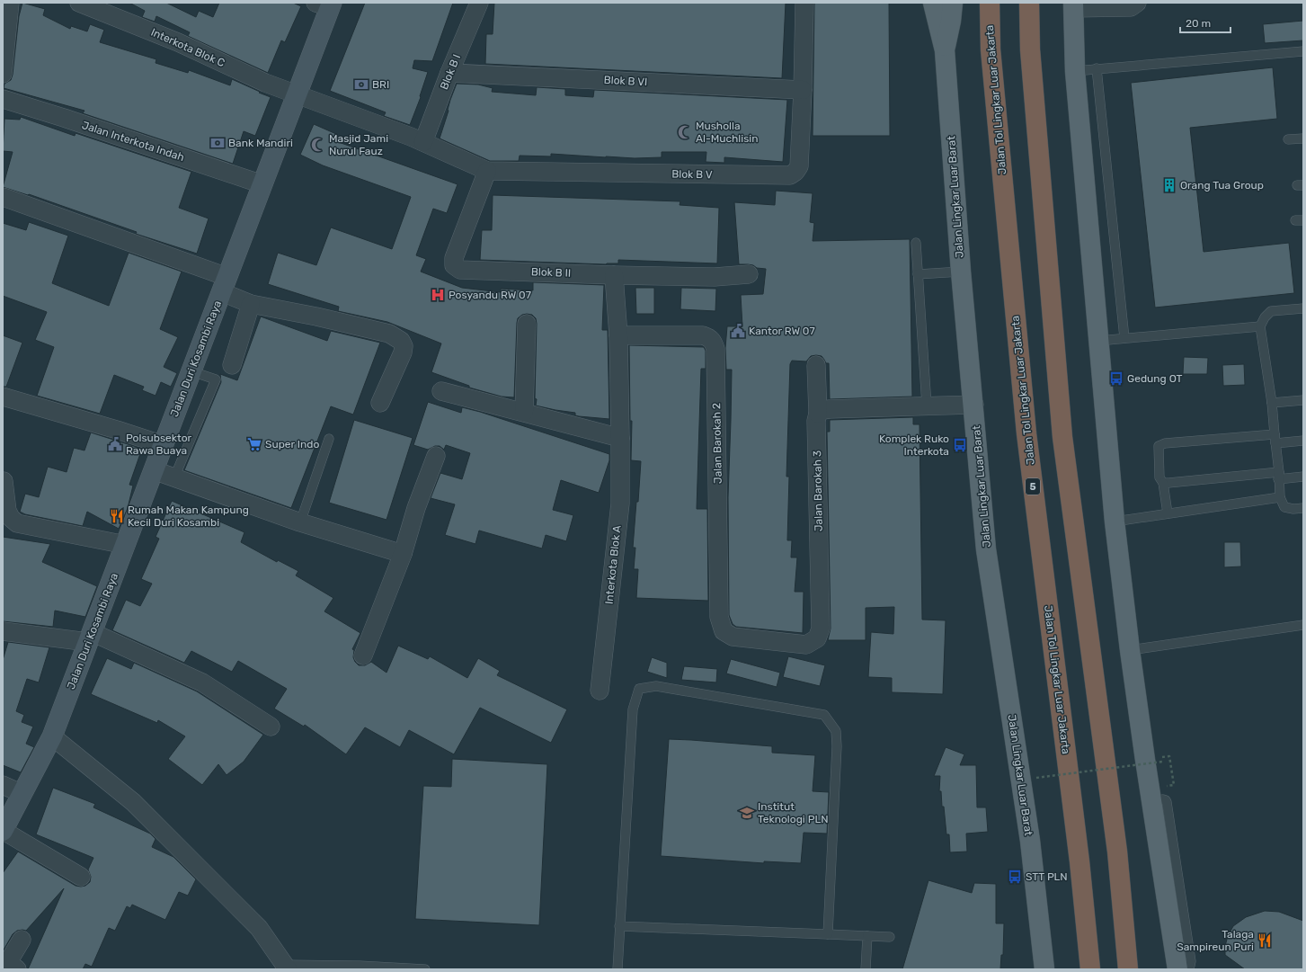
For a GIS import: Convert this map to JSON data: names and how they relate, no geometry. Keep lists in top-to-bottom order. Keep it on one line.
{"streets":{"highway":["Jalan Tol Lingkar Luar Jakarta","5"],"main road":["Jalan Lingkar Luar Barat","Jalan Duri Kosambi Raya"],"street":["Interkota Blok C","Blok B I","Blok B VI","Jalan Interkota Indah","Blok B V","Blok B II","Jalan Barokah 2","Jalan Barokah 3","Interkota Blok A"]},"crossings":[["Interkota Blok C","Blok B I"],["Interkota Blok C","Blok B V"],["Interkota Blok C","Jalan Duri Kosambi Raya"],["Blok B I","Blok B VI"],["Blok B I","Blok B V"],["Blok B VI","Blok B V"],["Jalan Interkota Indah","Jalan Duri Kosambi Raya"],["Blok B V","Blok B II"],["Blok B II","Interkota Blok A"],["Jalan Barokah 2","Jalan Barokah 3"],["Jalan Barokah 2","Interkota Blok A"]],"places":{"bank":["BRI","Bank Mandiri"],"mosque":["Musholla Al-Muchlisin","Masjid Jami Nurul Fauz"],"building":["Orang Tua Group"],"hospital":["Posyandu RW 07"],"public building":["Kantor RW 07","Polsubsektor Rawa Buaya"],"bus stop":["Gedung OT","Komplek Ruko Interkota","STT PLN"],"supermarket":["Super Indo"],"restaurant":["Rumah Makan Kampung Kecil Duri Kosambi","Talaga Sampireun Puri"],"school or university":["Institut Teknologi PLN"]},"scale_bar":"20 m"}
